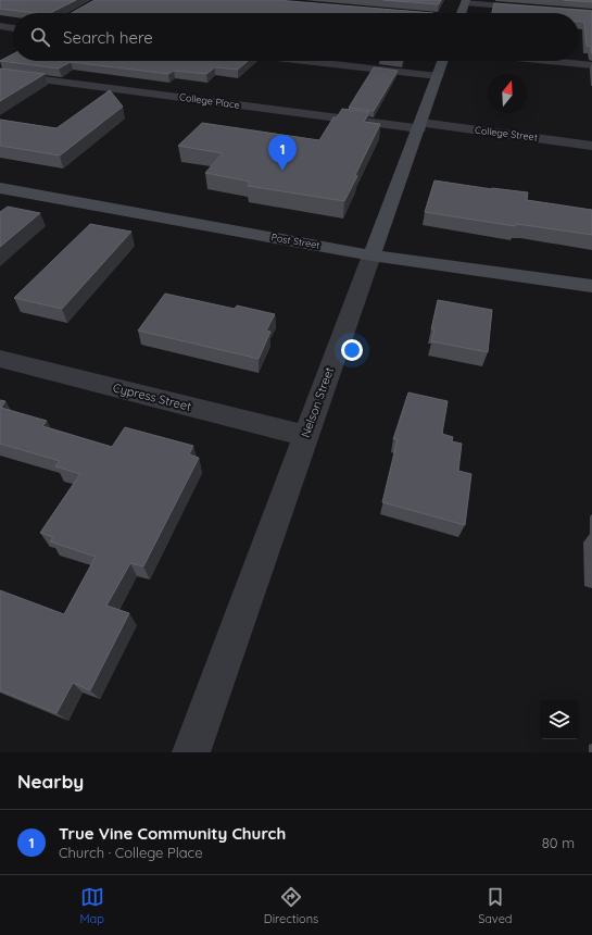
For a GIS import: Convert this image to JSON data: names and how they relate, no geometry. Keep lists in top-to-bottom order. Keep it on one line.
{"streets":{"street":["College Place","College Street","Post Street","Cypress Street","Nelson Street"]},"crossings":[["College Place","College Street"],["College Place","Nelson Street"],["College Street","Nelson Street"],["Post Street","Nelson Street"],["Cypress Street","Nelson Street"]],"north":"top","page":{"search":"Search here","pins":"1","heading":"Nearby","list":[{"mark":"1","name":"True Vine Community Church","note":"Church · College Place","value":"80 m"}],"nav":["Map","Directions","Saved"]}}
